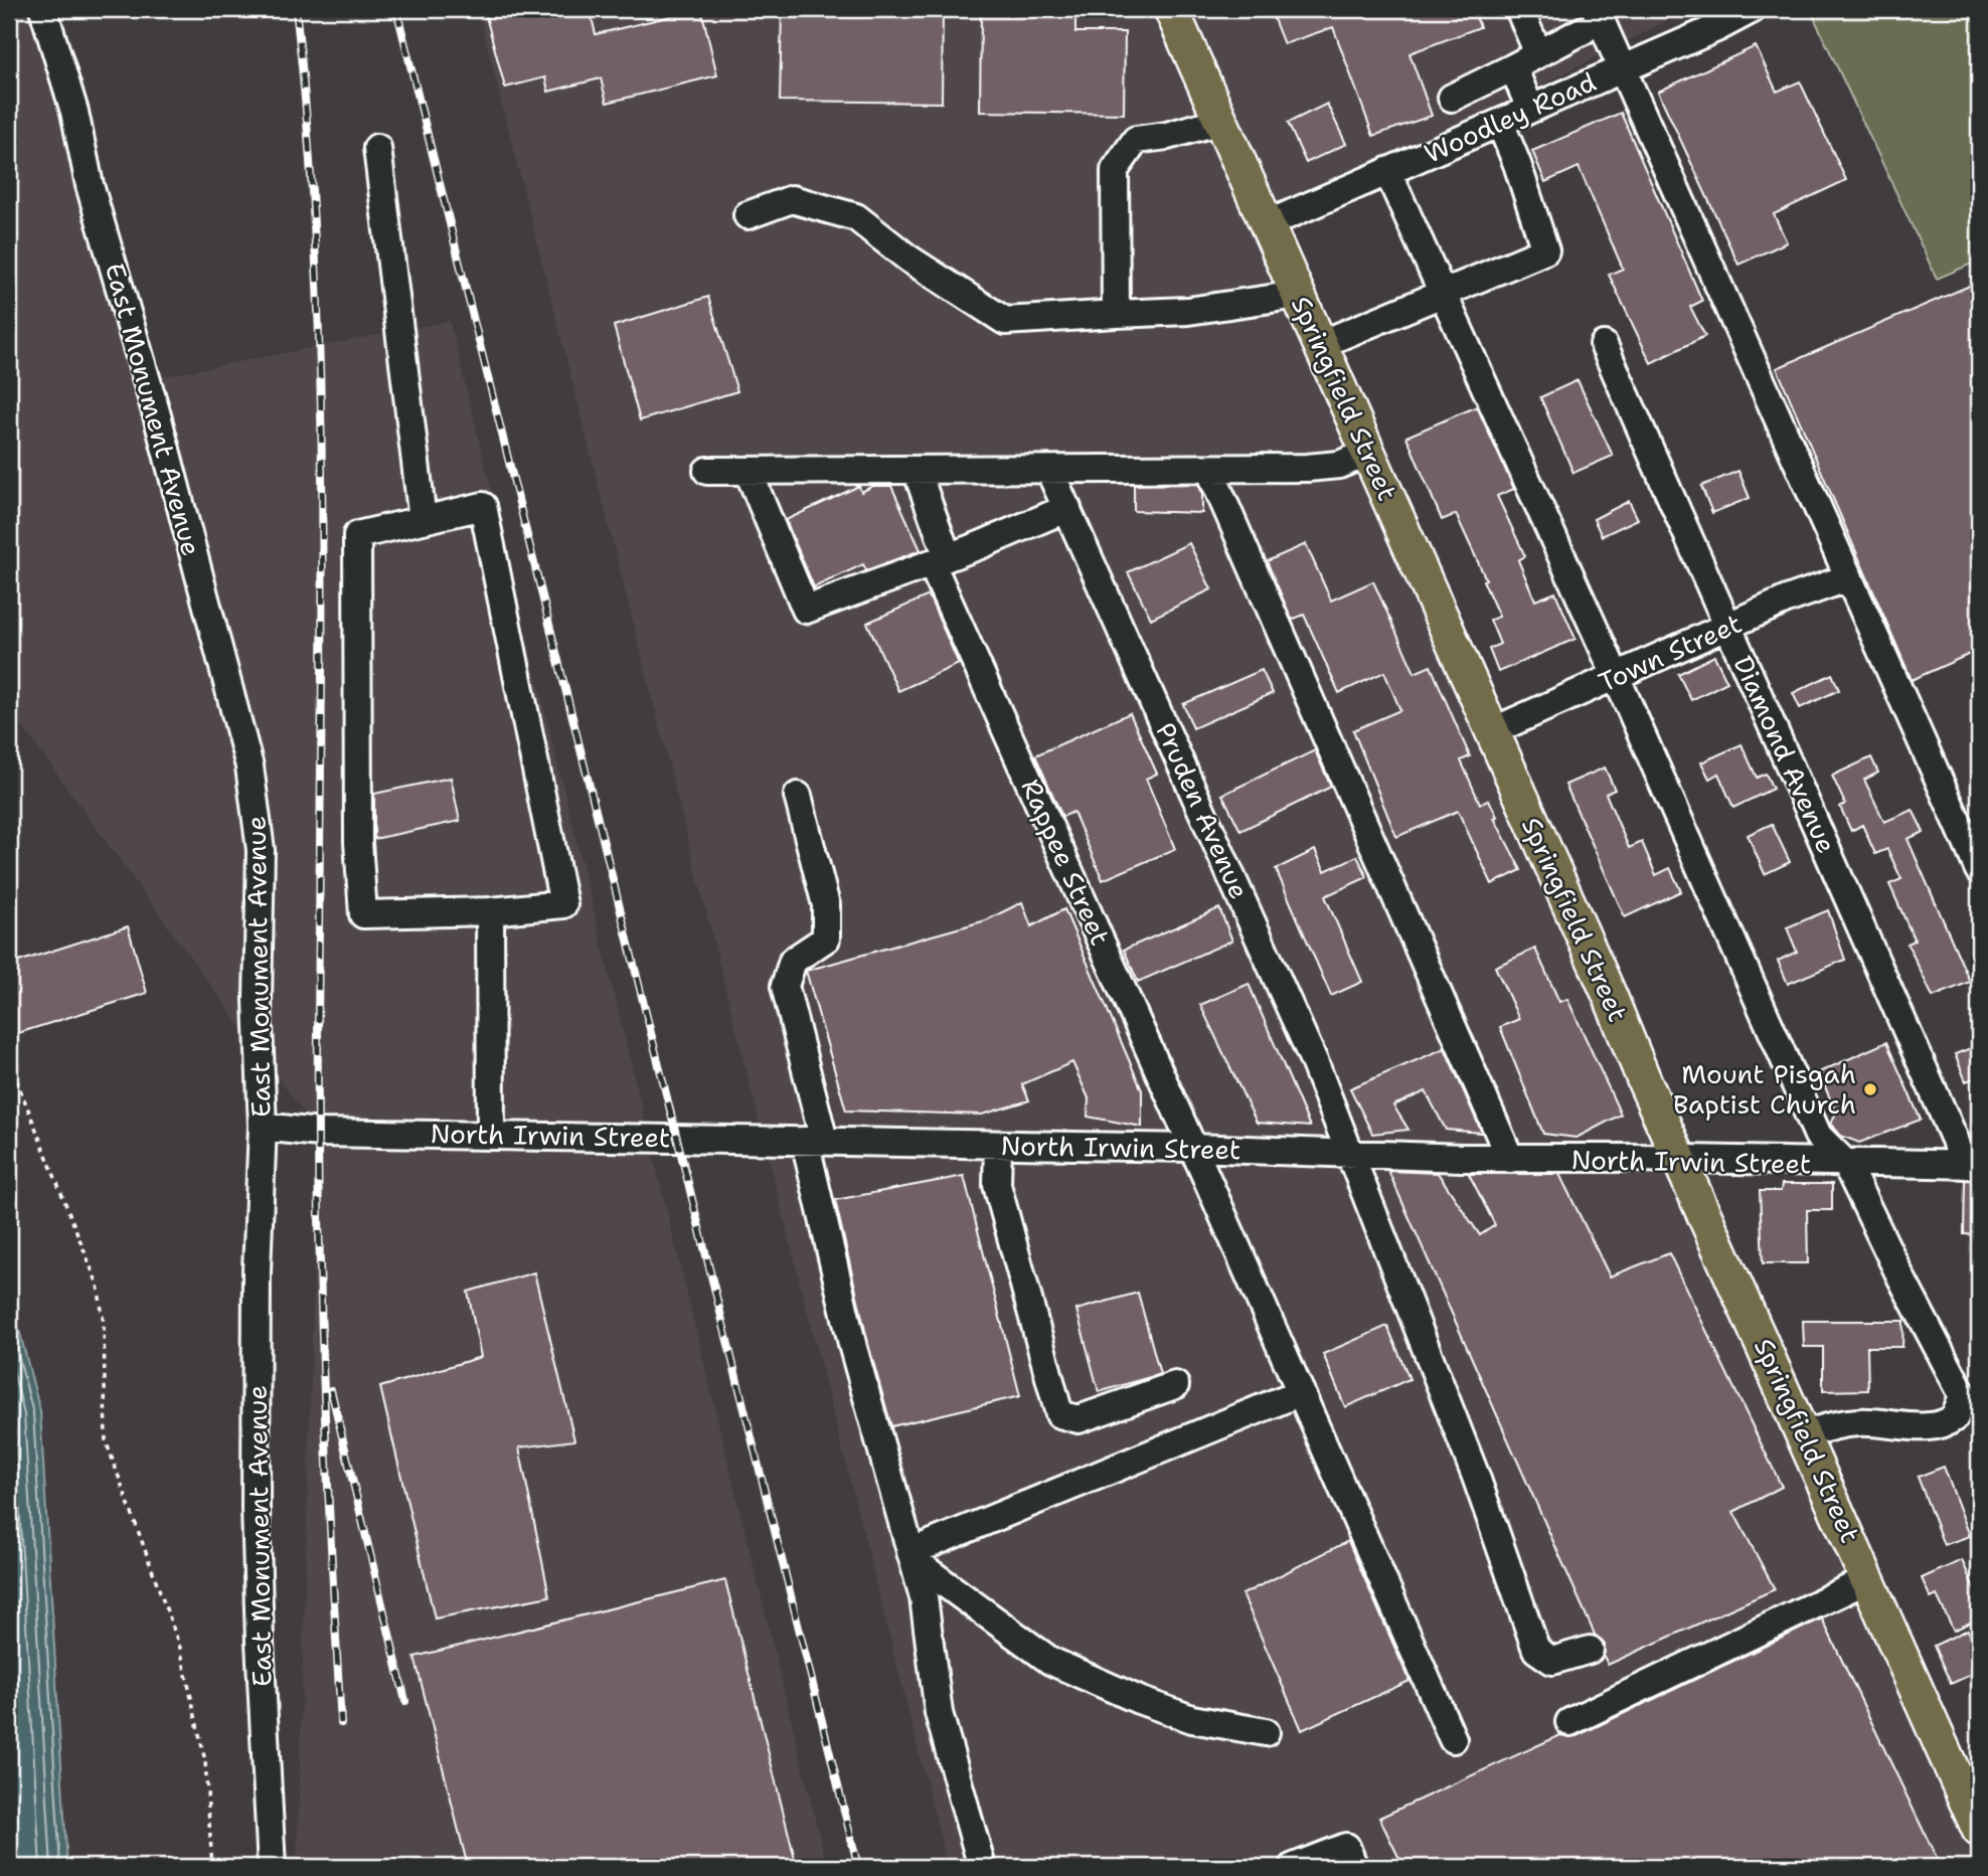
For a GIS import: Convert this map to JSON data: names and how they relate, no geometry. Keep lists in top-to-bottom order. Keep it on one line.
{"streets":{"main road":["Springfield Street"],"street":["Woodley Road","East Monument Avenue","Town Street","Diamond Avenue","Pruden Avenue","Rappee Street","North Irwin Street"]},"crossings":[["Woodley Road","Springfield Street"],["Springfield Street","Town Street"],["Springfield Street","North Irwin Street"],["East Monument Avenue","North Irwin Street"],["Town Street","Diamond Avenue"],["Diamond Avenue","North Irwin Street"],["Pruden Avenue","North Irwin Street"],["Rappee Street","North Irwin Street"]],"places":["Mount Pisgah Baptist Church"]}
